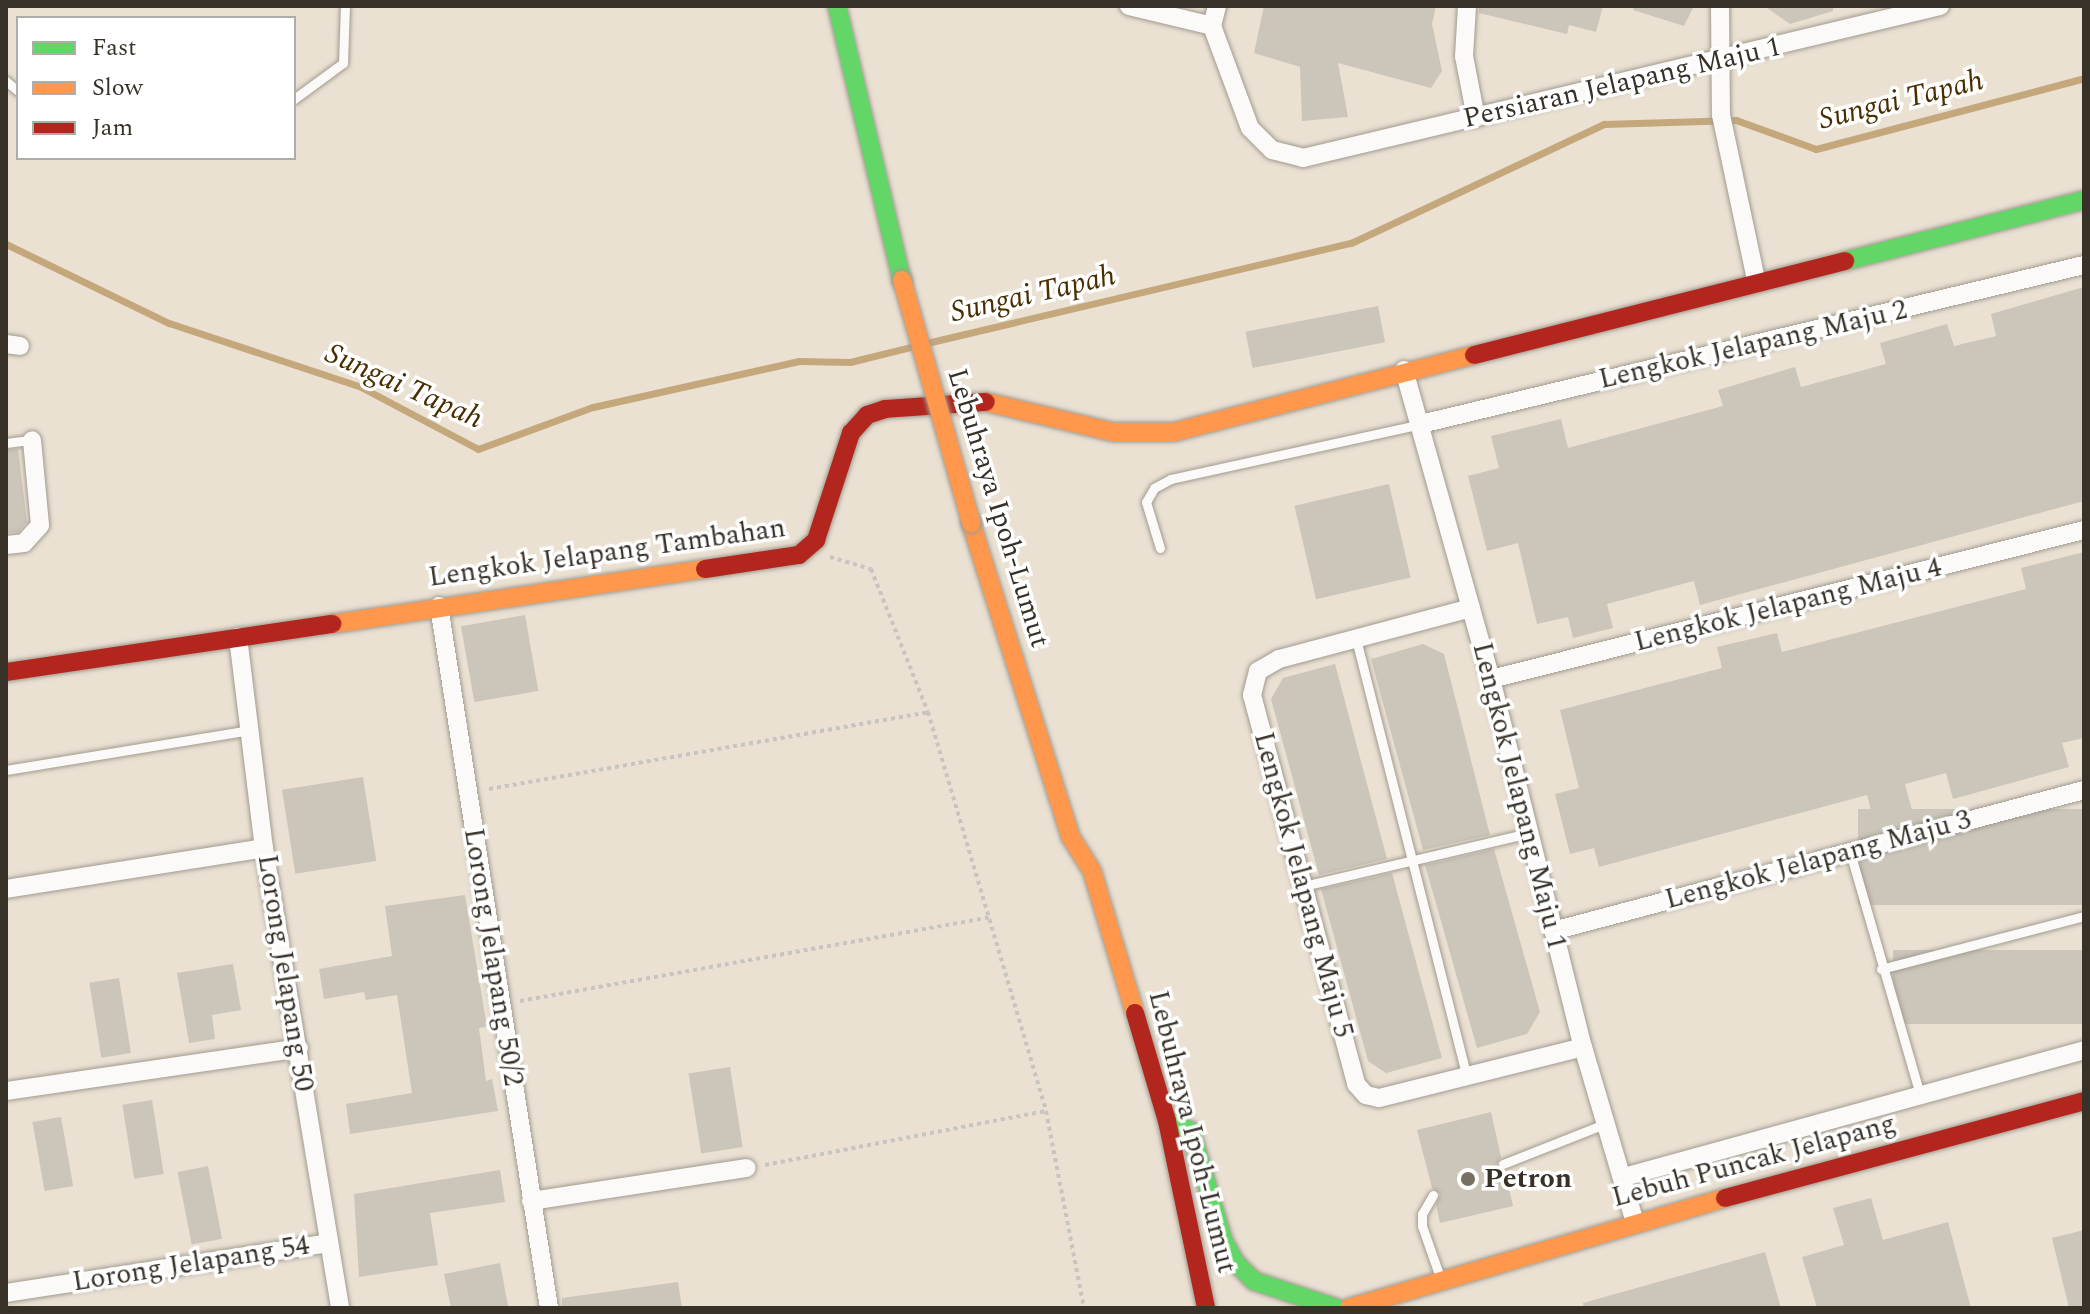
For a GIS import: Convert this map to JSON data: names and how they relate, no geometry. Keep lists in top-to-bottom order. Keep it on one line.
{"streets":{"main road":["Lebuhraya Ipoh-Lumut","Lengkok Jelapang Tambahan","Lebuh Puncak Jelapang"],"street":["Persiaran Jelapang Maju 1","Lengkok Jelapang Maju 2","Lengkok Jelapang Maju 4","Lengkok Jelapang Maju 1","Lengkok Jelapang Maju 3","Lengkok Jelapang Maju 5","Lorong Jelapang 50/2","Lorong Jelapang 50","Lorong Jelapang 54"]},"crossings":[["Lengkok Jelapang Maju 2","Lengkok Jelapang Maju 1"],["Lengkok Jelapang Tambahan","Lengkok Jelapang Maju 1"],["Lengkok Jelapang Tambahan","Lorong Jelapang 50/2"],["Lengkok Jelapang Tambahan","Lorong Jelapang 50"],["Lengkok Jelapang Maju 4","Lengkok Jelapang Maju 1"],["Lengkok Jelapang Maju 1","Lengkok Jelapang Maju 3"],["Lengkok Jelapang Maju 1","Lengkok Jelapang Maju 5"],["Lengkok Jelapang Maju 1","Lebuh Puncak Jelapang"],["Lorong Jelapang 50","Lorong Jelapang 54"]],"water":["Sungai Tapah"],"places":["Petron"],"legend":["Fast","Slow","Jam"]}
